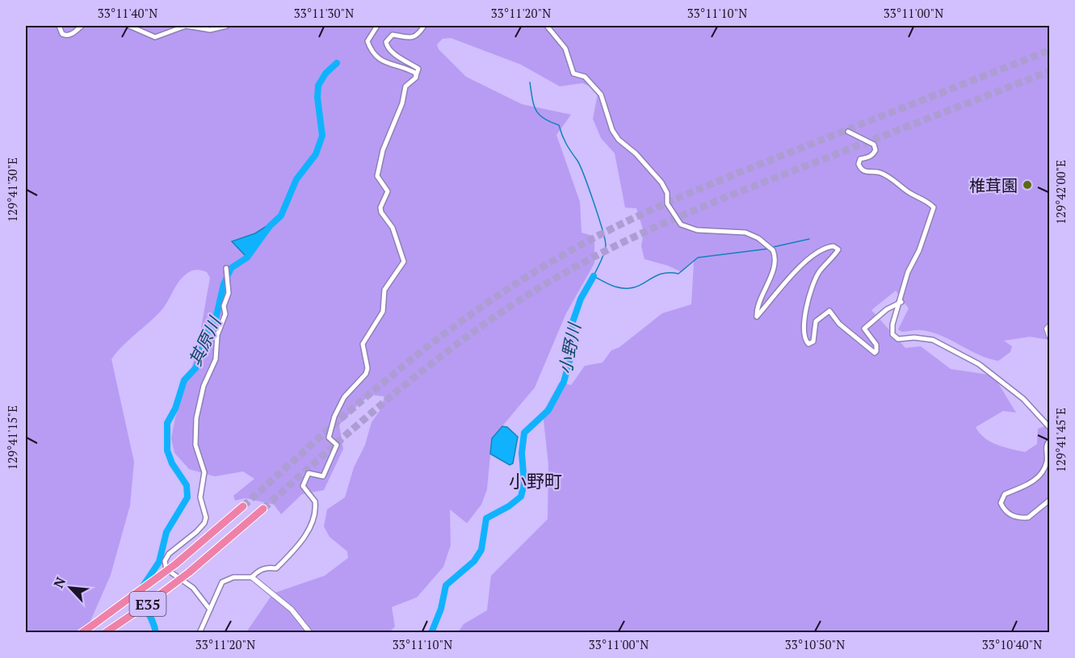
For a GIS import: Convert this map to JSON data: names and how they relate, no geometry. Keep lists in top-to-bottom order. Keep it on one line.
{"streets":{"highway":["E35"]},"districts":["小野町"],"water":["其原川","小野川"],"places":["椎茸園"],"north":"top left","coordinates":["33°11'40\"N","33°11'30\"N","33°11'20\"N","33°11'10\"N","33°11'00\"N","129°41'30\"E","129°42'00\"E","129°41'15\"E","129°41'45\"E","33°10'50\"N","33°10'40\"N"]}
